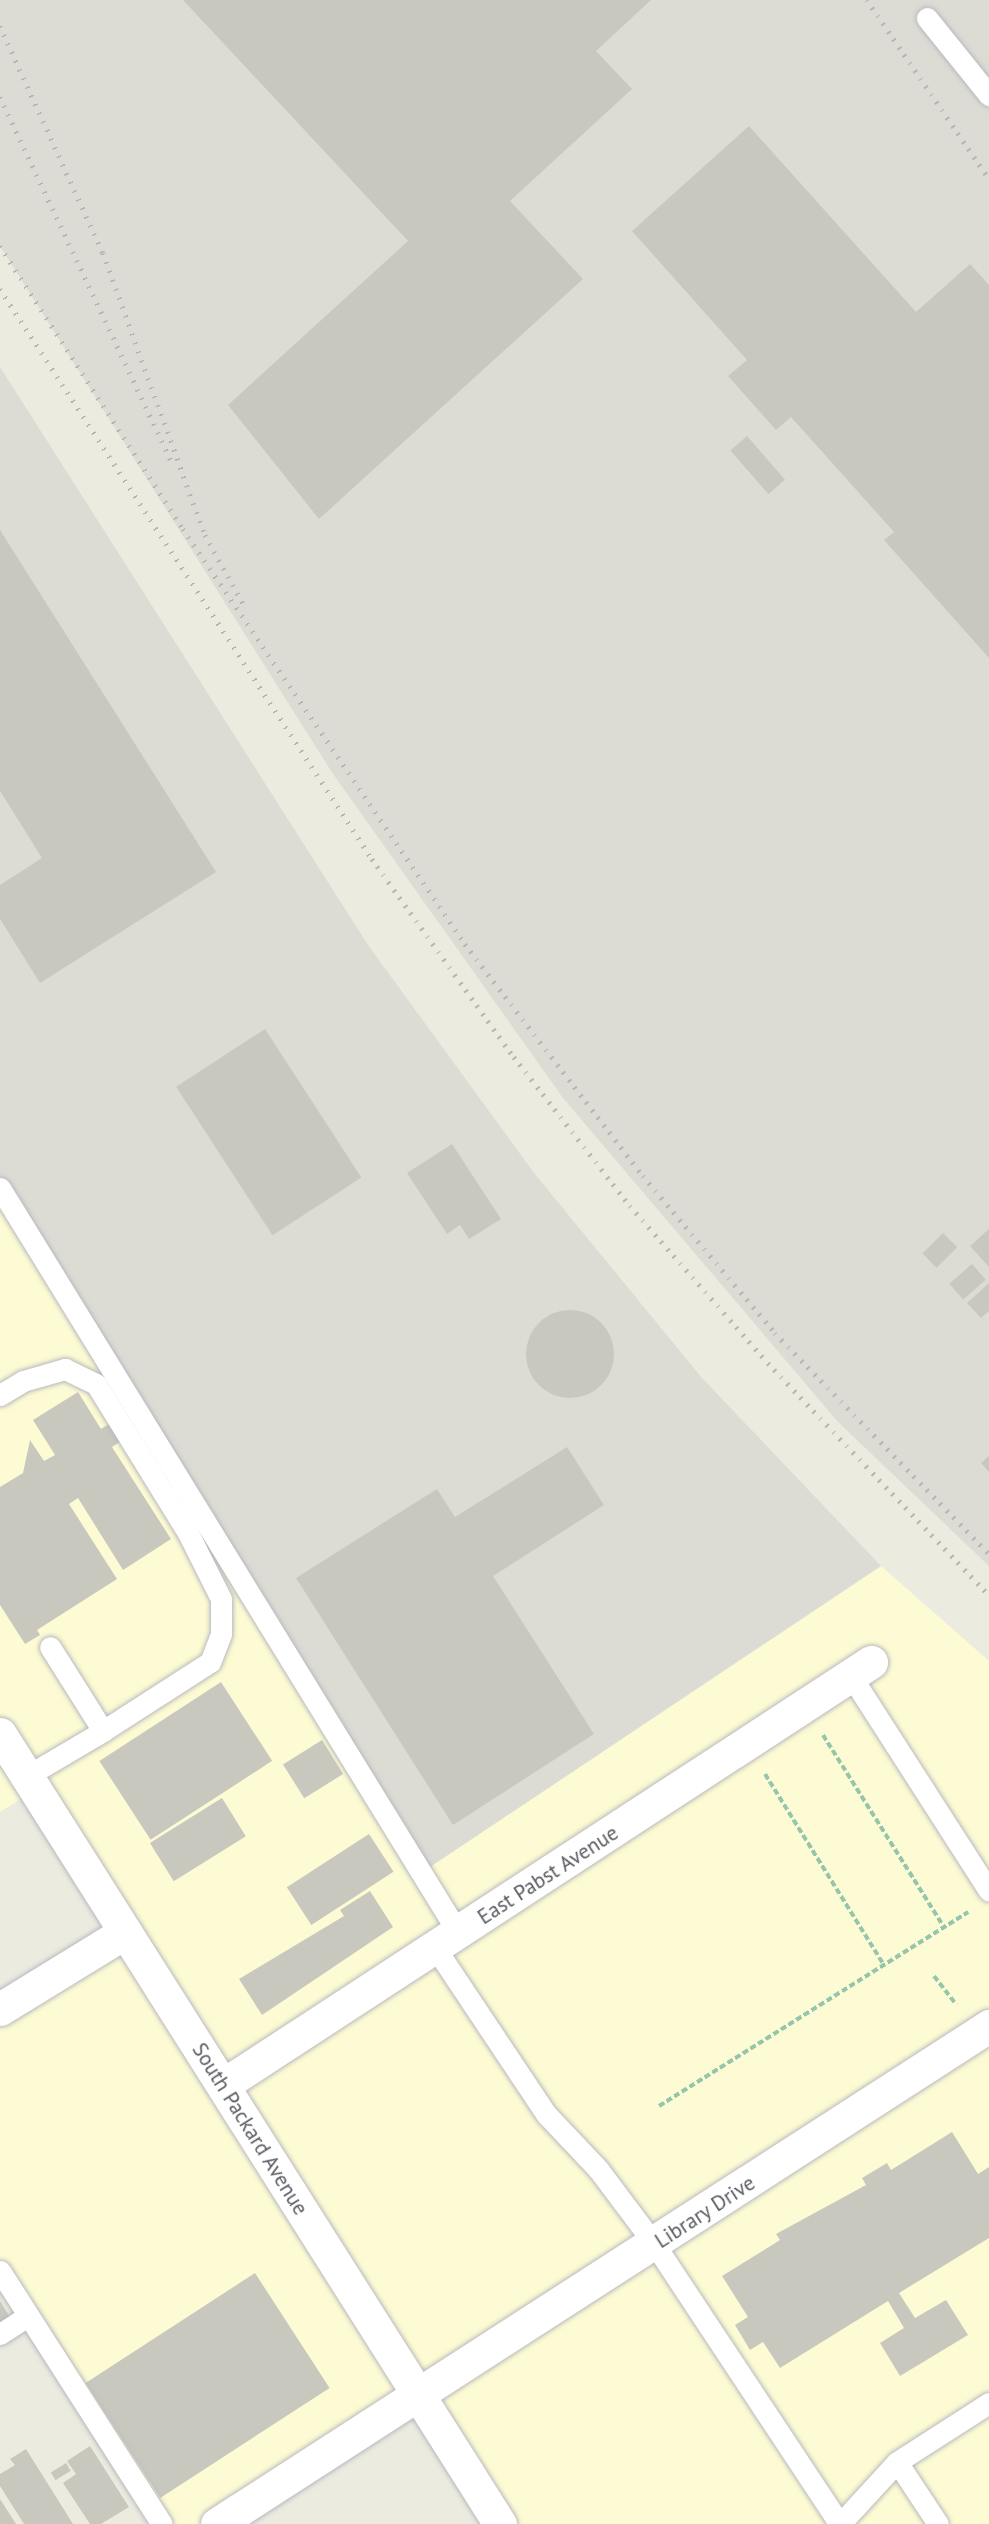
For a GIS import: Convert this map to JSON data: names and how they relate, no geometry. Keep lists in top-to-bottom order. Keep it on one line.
{"streets":{"street":["East Pabst Avenue","South Packard Avenue","Library Drive"]},"crossings":[["East Pabst Avenue","South Packard Avenue"],["South Packard Avenue","Library Drive"]]}
